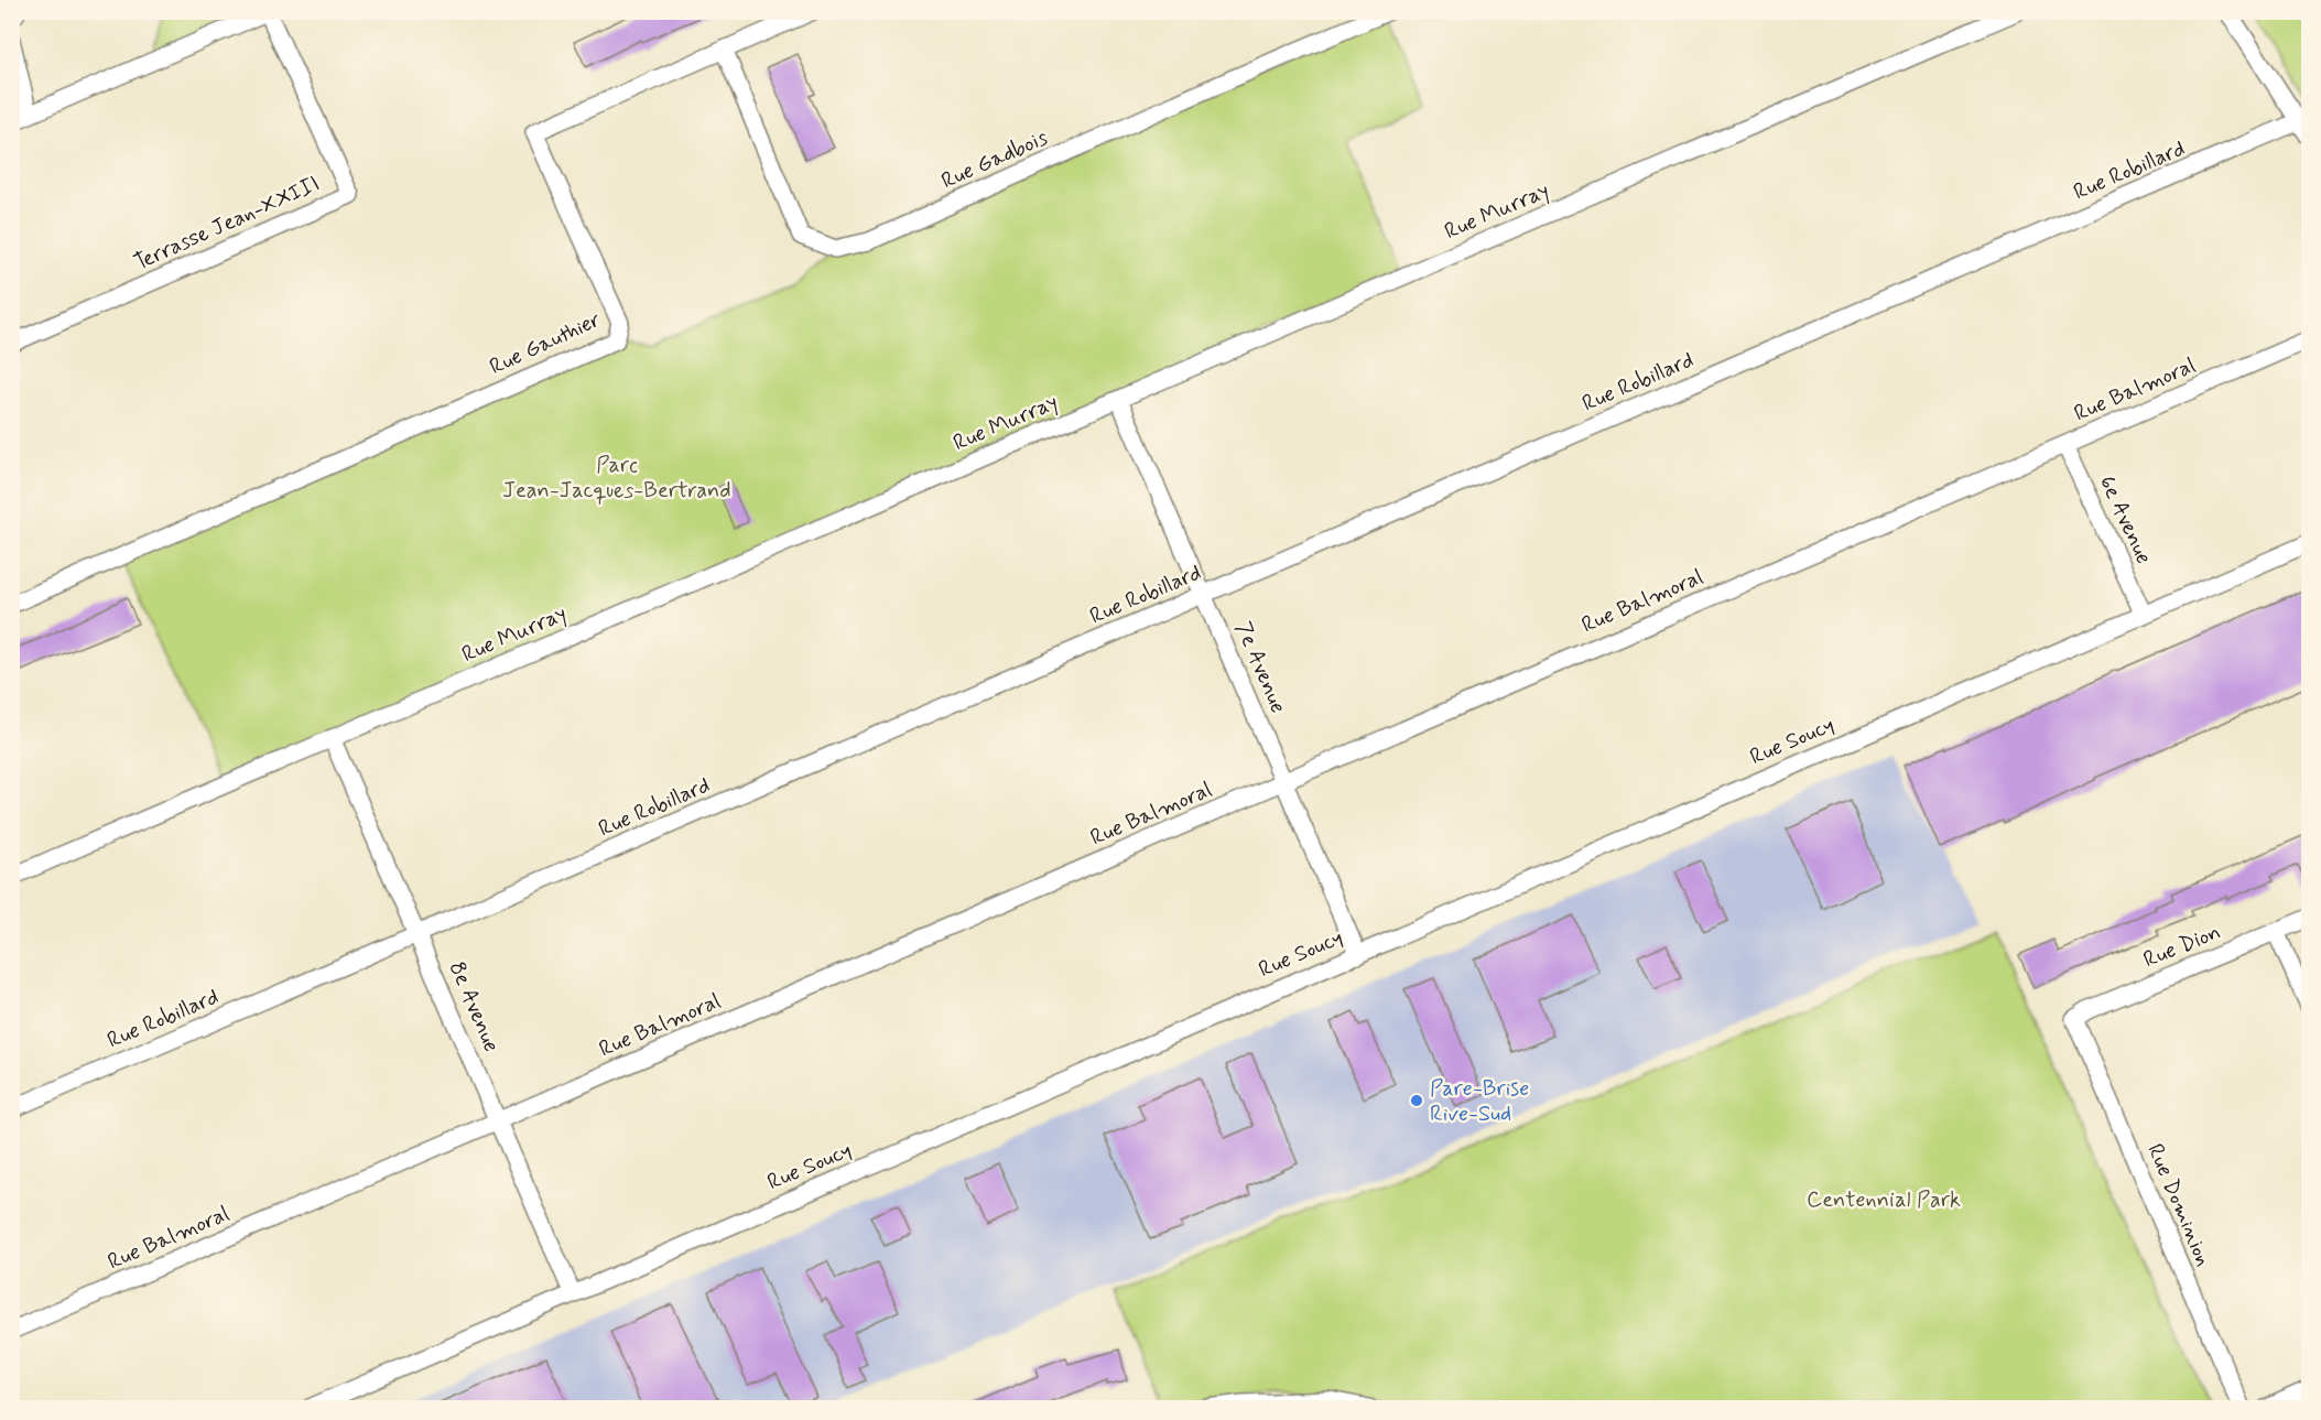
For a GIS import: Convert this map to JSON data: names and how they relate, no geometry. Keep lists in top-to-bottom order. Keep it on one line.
{"streets":{"street":["Rue Gadbois","Rue Robillard","Rue Murray","Terrasse Jean-XXIII","Rue Gauthier","Rue Balmoral","6e Avenue","7e Avenue","Rue Soucy","Rue Dion","8e Avenue","Rue Dominion"]},"crossings":[["Rue Gadbois","Rue Gauthier"],["Rue Robillard","7e Avenue"],["Rue Robillard","8e Avenue"],["Rue Murray","7e Avenue"],["Rue Murray","8e Avenue"],["Rue Balmoral","6e Avenue"],["Rue Balmoral","7e Avenue"],["Rue Balmoral","8e Avenue"],["6e Avenue","Rue Soucy"],["7e Avenue","Rue Soucy"],["Rue Soucy","8e Avenue"],["Rue Dion","Rue Dominion"]],"parks":["Parc Jean-Jacques-Bertrand","Centennial Park"],"places":["Pare-Brise Rive-Sud"]}
